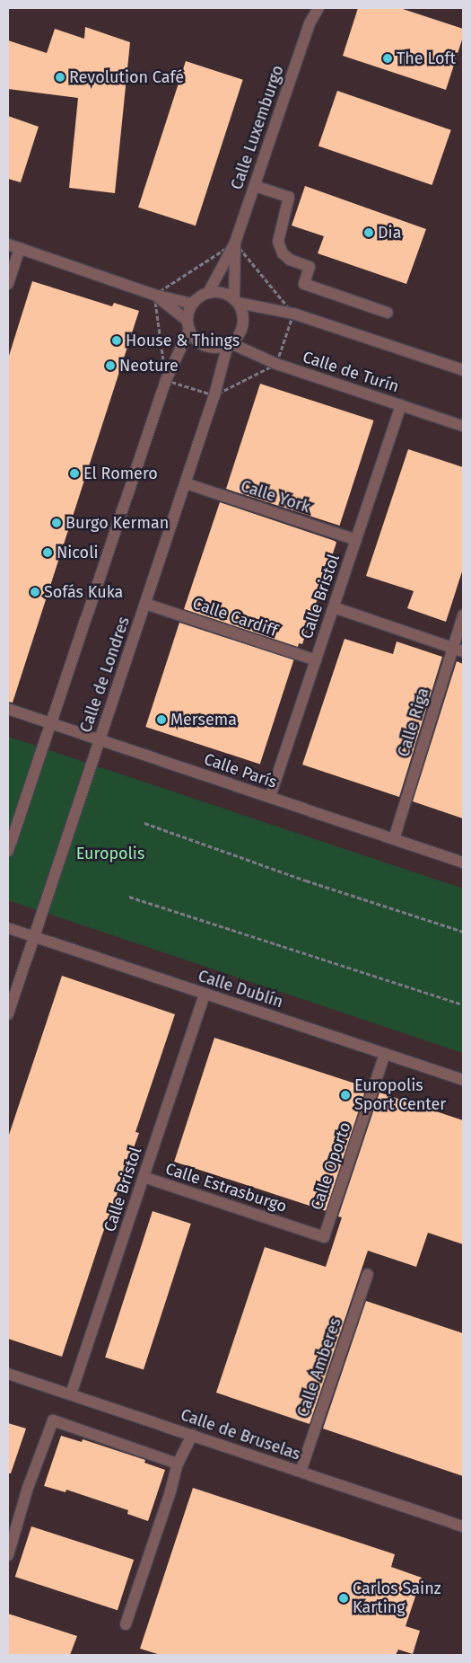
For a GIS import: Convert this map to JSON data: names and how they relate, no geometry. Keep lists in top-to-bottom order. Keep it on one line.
{"streets":{"street":["Calle Luxemburgo","Calle de Turín","Calle York","Calle Bristol","Calle Cardiff","Calle de Londres","Calle Riga","Calle París","Calle Dublín","Calle Oporto","Calle Estrasburgo","Calle Amberes","Calle de Bruselas"]},"crossings":[["Calle Luxemburgo","Calle de Turín"],["Calle Luxemburgo","Calle de Londres"],["Calle de Turín","Calle Bristol"],["Calle de Turín","Calle de Londres"],["Calle York","Calle Bristol"],["Calle York","Calle de Londres"],["Calle Bristol","Calle Cardiff"],["Calle Bristol","Calle París"],["Calle Bristol","Calle Dublín"],["Calle Bristol","Calle Estrasburgo"],["Calle Bristol","Calle de Bruselas"],["Calle Cardiff","Calle de Londres"],["Calle de Londres","Calle París"],["Calle de Londres","Calle Dublín"],["Calle Riga","Calle París"],["Calle Dublín","Calle Oporto"],["Calle Oporto","Calle Estrasburgo"],["Calle Amberes","Calle de Bruselas"]],"parks":["Europolis"],"places":["The Loft","Revolution Café","Dia","House & Things","Neoture","El Romero","Burgo Kerman","Nicoli","Sofás Kuka","Mersema","Europolis Sport Center","Carlos Sainz Karting"]}
